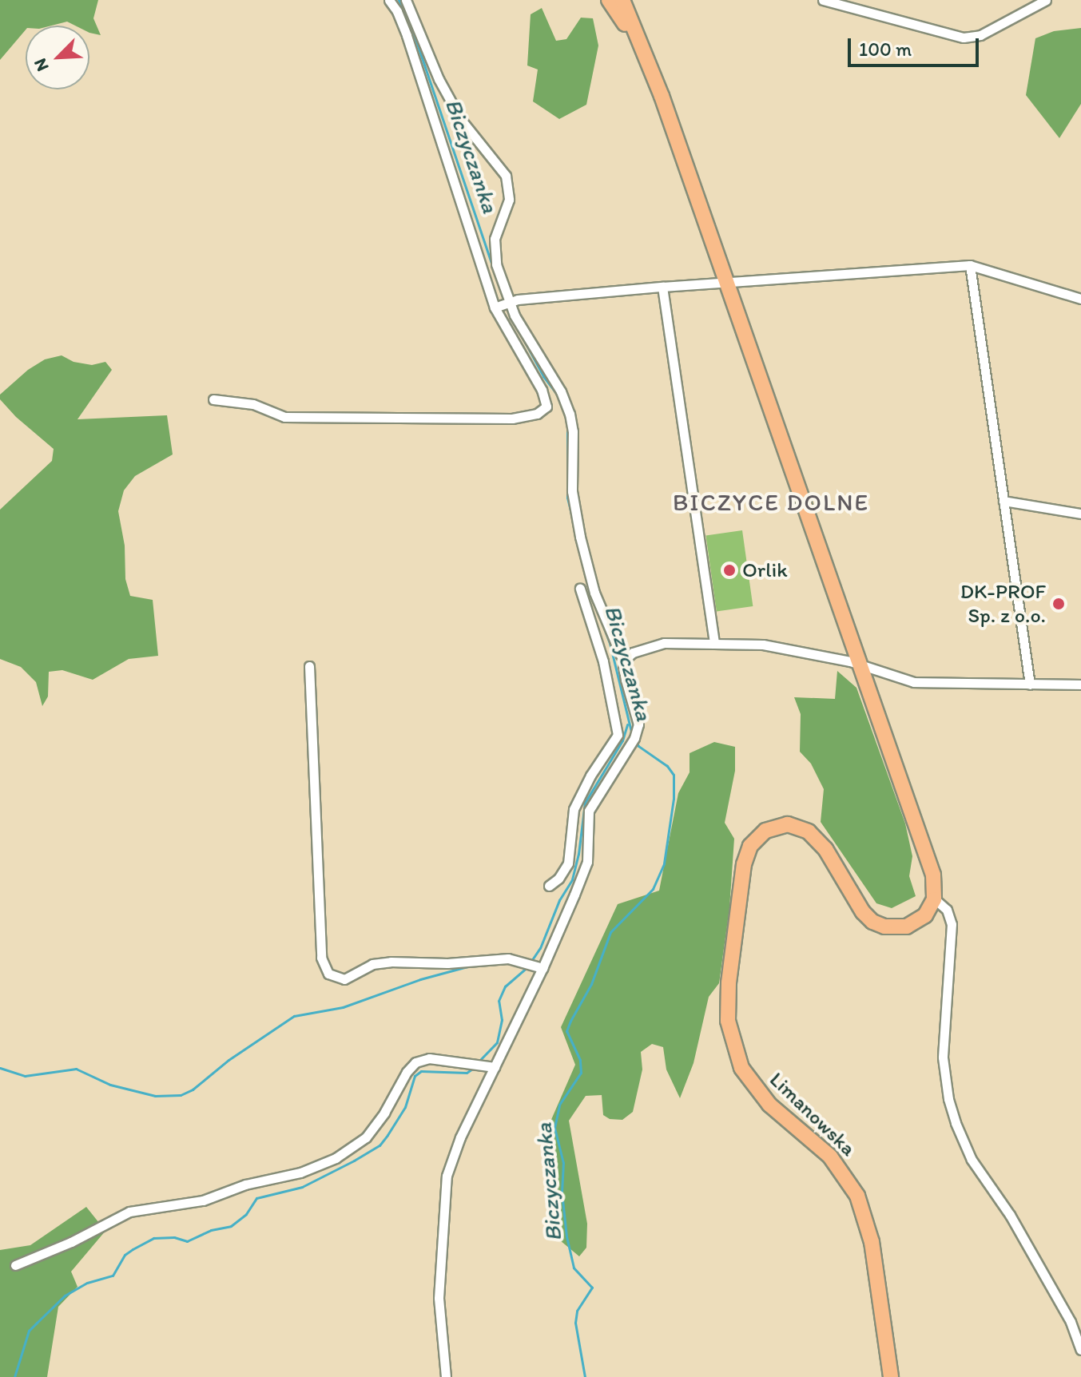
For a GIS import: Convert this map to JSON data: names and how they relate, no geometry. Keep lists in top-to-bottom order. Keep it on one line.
{"streets":{"main road":["Limanowska"]},"districts":["BICZYCE DOLNE"],"water":["Biczyczanka"],"places":["Orlik","DK-PROF Sp. z o.o."],"scale_bar":"100 m","north":"bottom left"}
